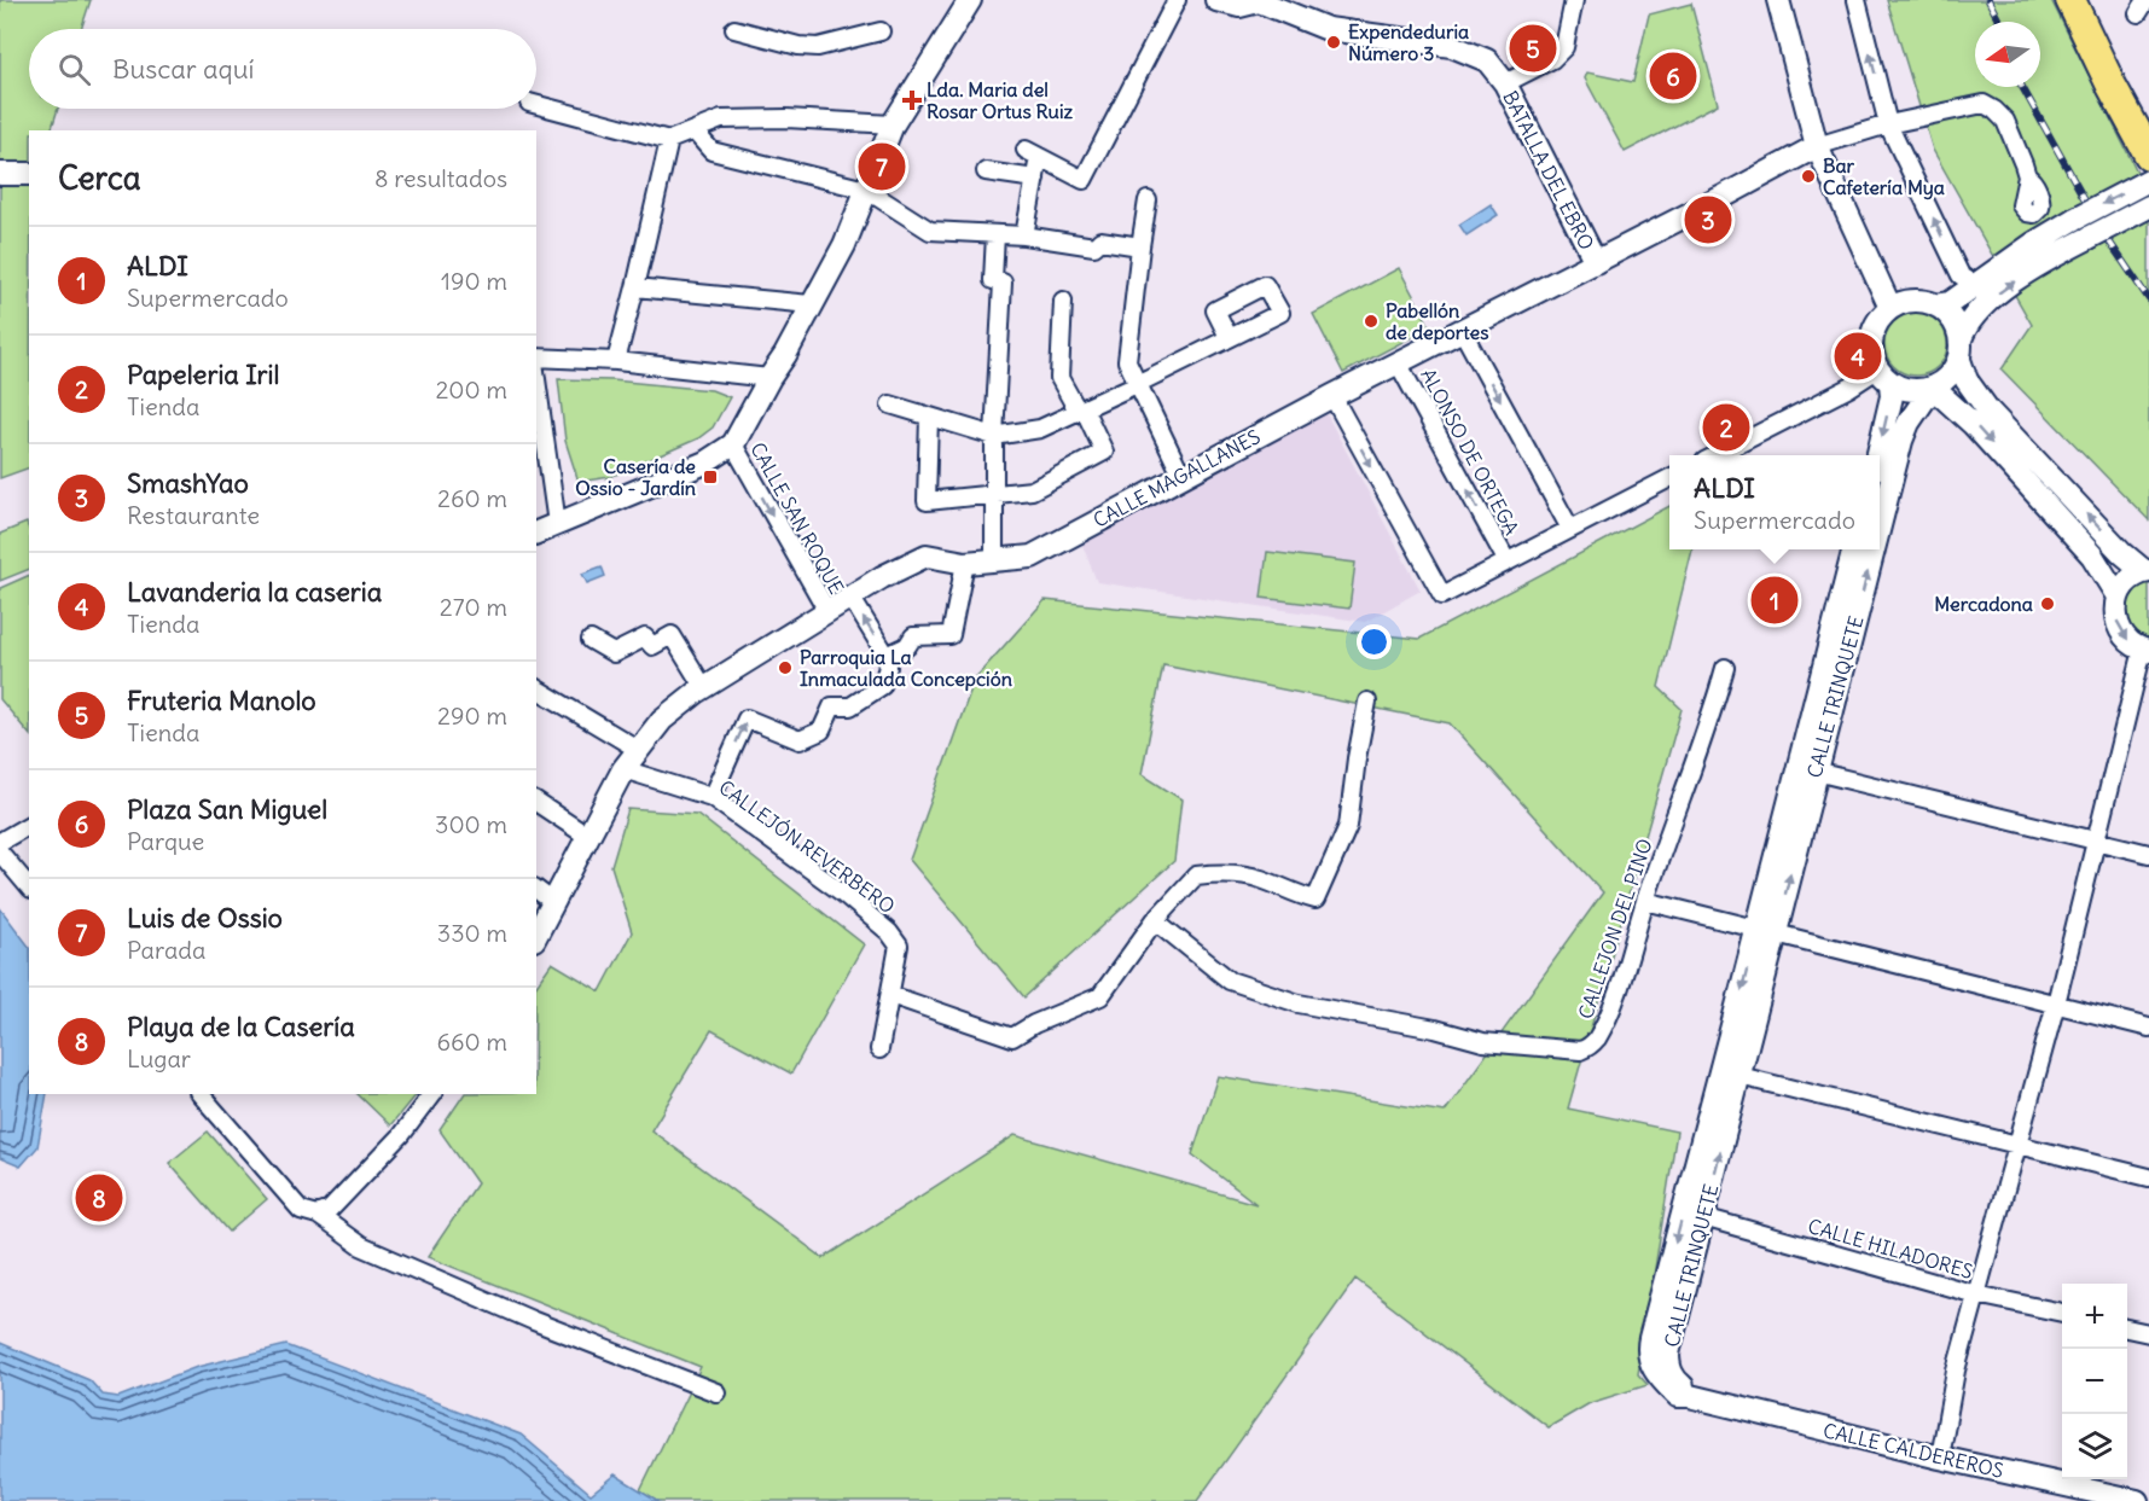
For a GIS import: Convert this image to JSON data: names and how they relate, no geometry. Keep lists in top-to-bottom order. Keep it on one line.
{"streets":{"street":["BATALLA DEL EBRO","ALONSO DE ORTEGA","CALLE MAGALLANES","CALLE SAN ROQUE","CALLE TRINQUETE","CALLEJÓN REVERBERO","CALLEJON DEL PINO","CALLE HILADORES","CALLE CALDEREROS"]},"crossings":[["BATALLA DEL EBRO","CALLE MAGALLANES"],["ALONSO DE ORTEGA","CALLE MAGALLANES"],["CALLE MAGALLANES","CALLE SAN ROQUE"],["CALLE MAGALLANES","CALLEJÓN REVERBERO"],["CALLE TRINQUETE","CALLE HILADORES"],["CALLE TRINQUETE","CALLE CALDEREROS"]],"one_way":["CALLE SAN ROQUE"],"places":{"other":["Expendeduria Número 3","Bar Cafetería Mya","Pabellón de deportes","Mercadona","Parroquia La Inmaculada Concepción"],"health":["Lda. Maria del Rosar Ortus Ruiz"],"transit":["Casería de Ossio - Jardín"]},"north":"left","page":{"pins":["5","6","7","3","4","2","1","8"],"search":"Buscar aquí","heading":["Cerca","8 resultados"],"list":[{"mark":"1","name":"ALDI","note":"Supermercado","value":"190 m"},{"mark":"2","name":"Papeleria Iril","note":"Tienda","value":"200 m"},{"mark":"3","name":"SmashYao","note":"Restaurante","value":"260 m"},{"mark":"4","name":"Lavanderia la caseria","note":"Tienda","value":"270 m"},{"mark":"5","name":"Fruteria Manolo","note":"Tienda","value":"290 m"},{"mark":"6","name":"Plaza San Miguel","note":"Parque","value":"300 m"},{"mark":"7","name":"Luis de Ossio","note":"Parada","value":"330 m"},{"mark":"8","name":"Playa de la Casería","note":"Lugar","value":"660 m"}],"popup":["ALDI","Supermercado"],"map_buttons":["+","−"]}}
